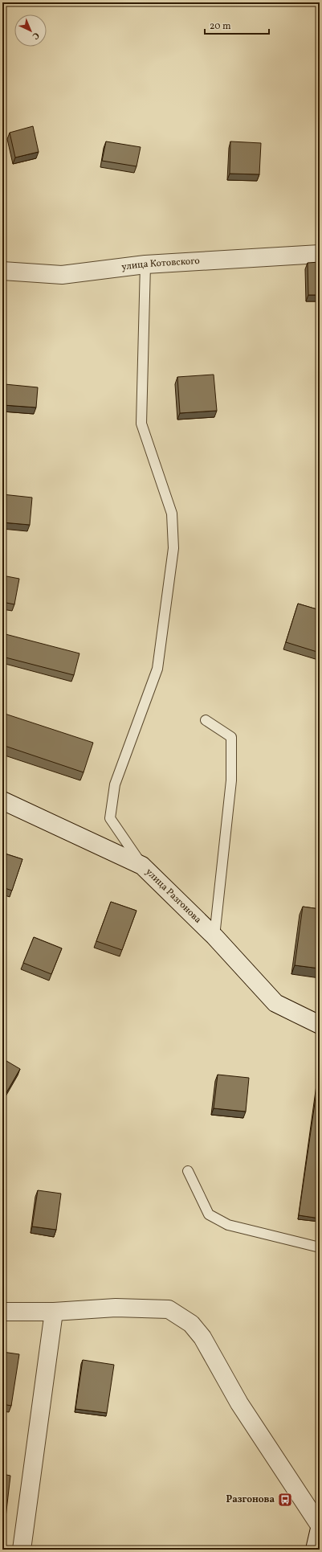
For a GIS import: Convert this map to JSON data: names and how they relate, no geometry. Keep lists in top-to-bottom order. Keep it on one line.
{"streets":{"street":["улица Котовского","улица Разгонова"]},"places":{"bus stop":["Разгонова"]},"scale_bar":"20 m","north":"bottom right"}
